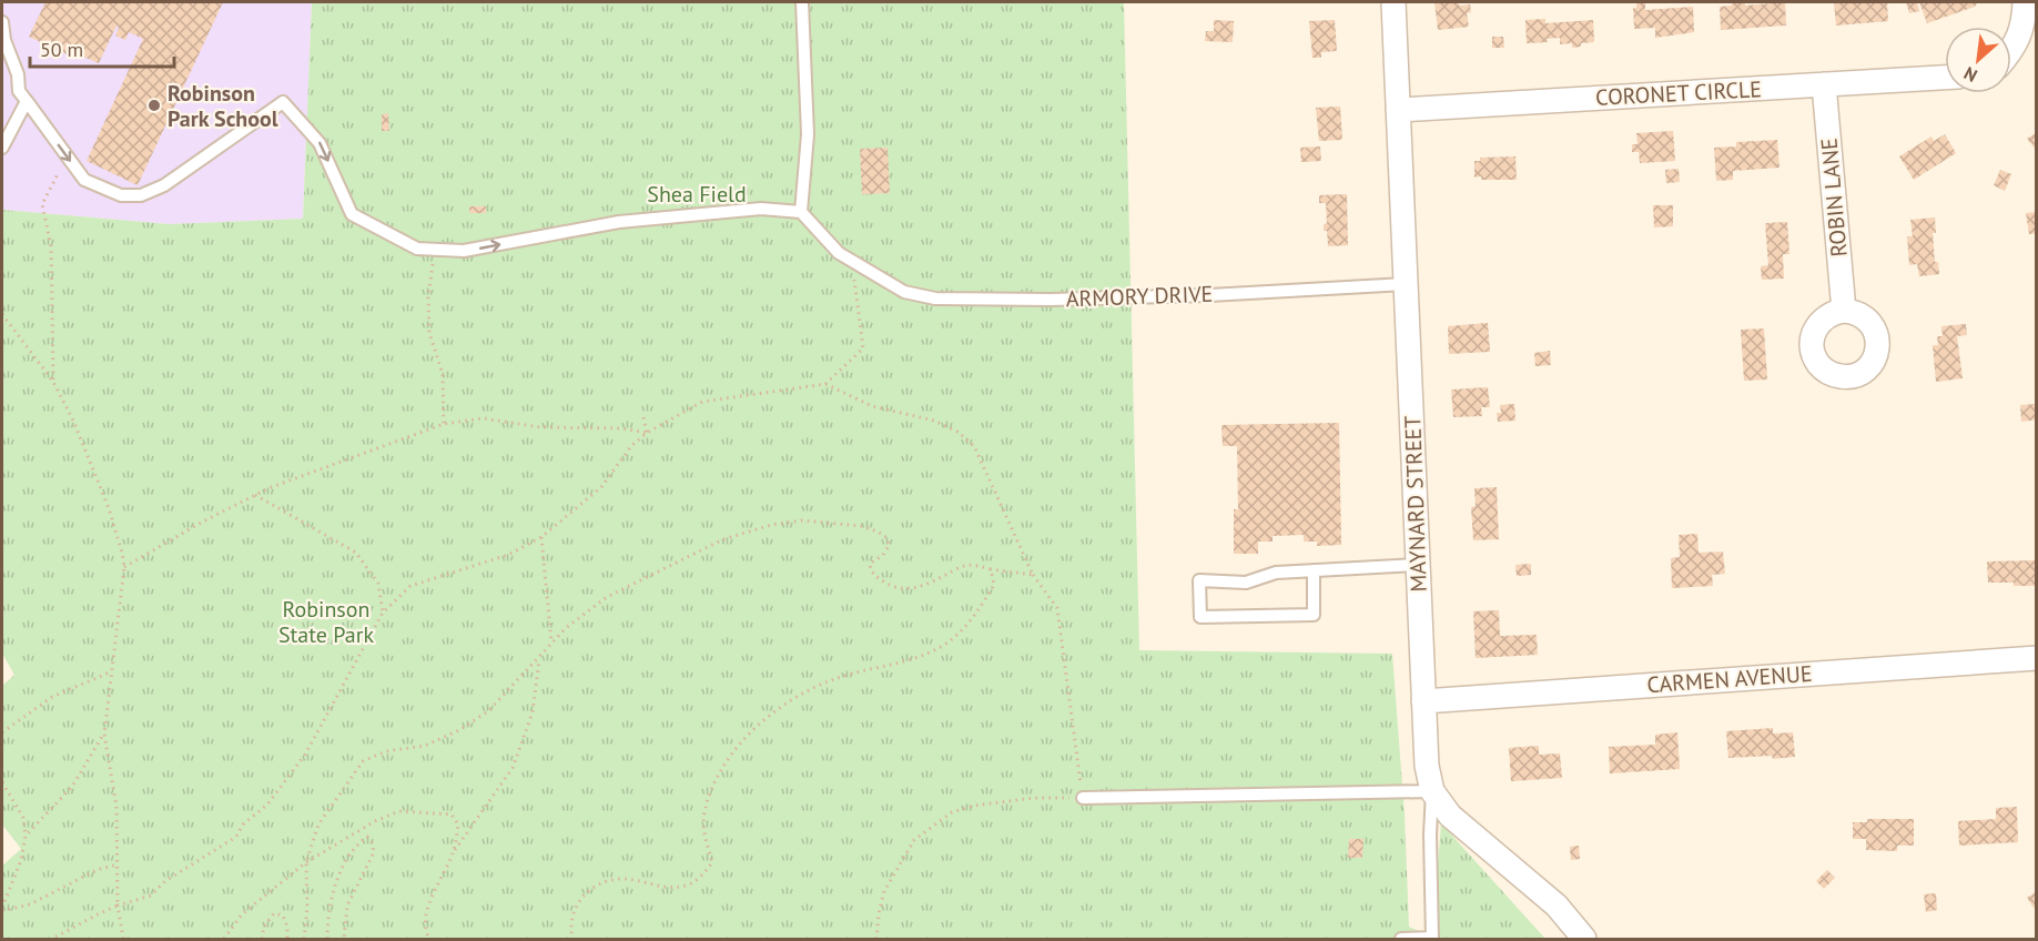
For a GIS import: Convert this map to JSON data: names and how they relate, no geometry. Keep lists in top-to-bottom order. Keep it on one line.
{"streets":{"street":["CORONET CIRCLE","ROBIN LANE","MAYNARD STREET","CARMEN AVENUE"],"lane":["ARMORY DRIVE"]},"crossings":[["CORONET CIRCLE","ROBIN LANE"],["CORONET CIRCLE","MAYNARD STREET"],["ARMORY DRIVE","MAYNARD STREET"],["MAYNARD STREET","CARMEN AVENUE"]],"parks":["Shea Field","Robinson State Park"],"places":["Robinson Park School"],"scale_bar":"50 m","north":"bottom left"}
